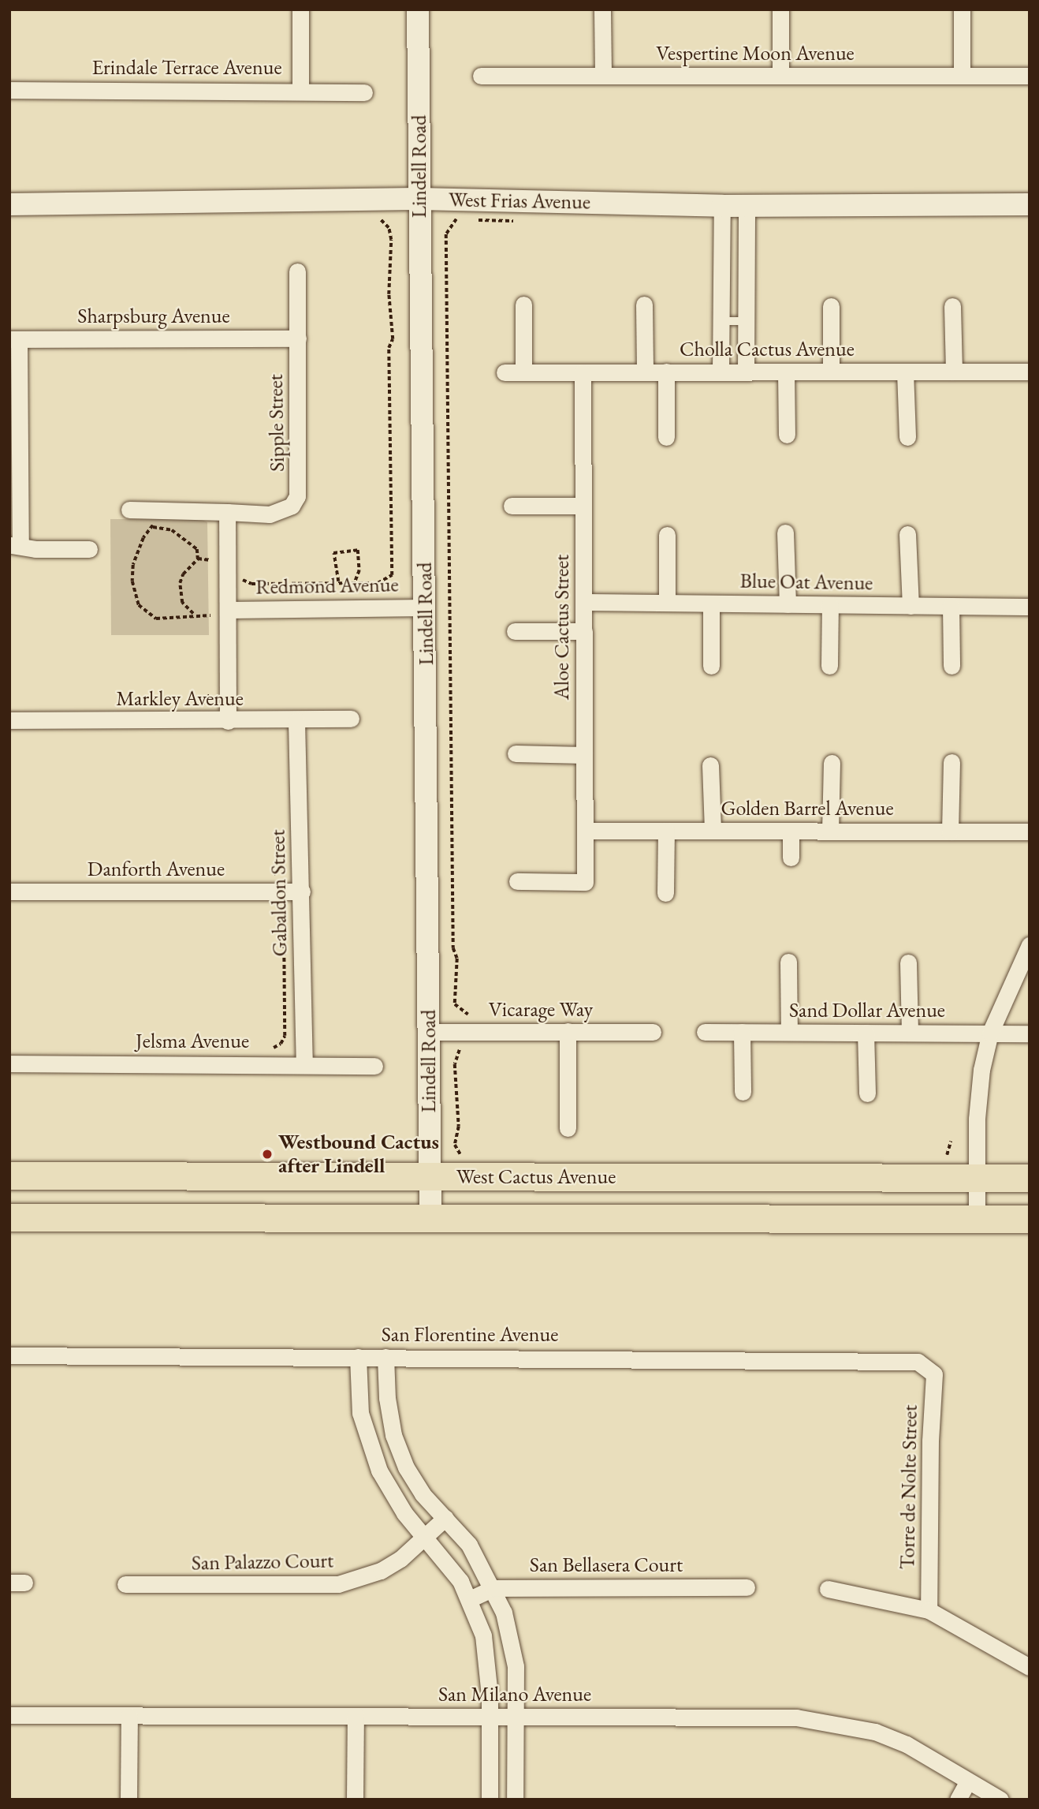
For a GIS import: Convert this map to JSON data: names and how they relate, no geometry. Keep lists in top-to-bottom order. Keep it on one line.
{"streets":{"main road":["West Cactus Avenue"],"street":["Vespertine Moon Avenue","Erindale Terrace Avenue","Lindell Road","West Frias Avenue","Sharpsburg Avenue","Cholla Cactus Avenue","Sipple Street","Blue Oat Avenue","Redmond Avenue","Aloe Cactus Street","Markley Avenue","Golden Barrel Avenue","Danforth Avenue","Gabaldon Street","Vicarage Way","Sand Dollar Avenue","Jelsma Avenue","San Florentine Avenue","Torre de Nolte Street","San Palazzo Court","San Bellasera Court","San Milano Avenue"]},"crossings":[["Lindell Road","West Frias Avenue"],["Lindell Road","Redmond Avenue"],["Lindell Road","Vicarage Way"],["Lindell Road","West Cactus Avenue"],["Sharpsburg Avenue","Sipple Street"],["Cholla Cactus Avenue","Aloe Cactus Street"],["Blue Oat Avenue","Aloe Cactus Street"],["Aloe Cactus Street","Golden Barrel Avenue"],["Markley Avenue","Gabaldon Street"],["Danforth Avenue","Gabaldon Street"],["Gabaldon Street","Jelsma Avenue"],["San Florentine Avenue","Torre de Nolte Street"]],"places":["Westbound Cactus after Lindell"]}
